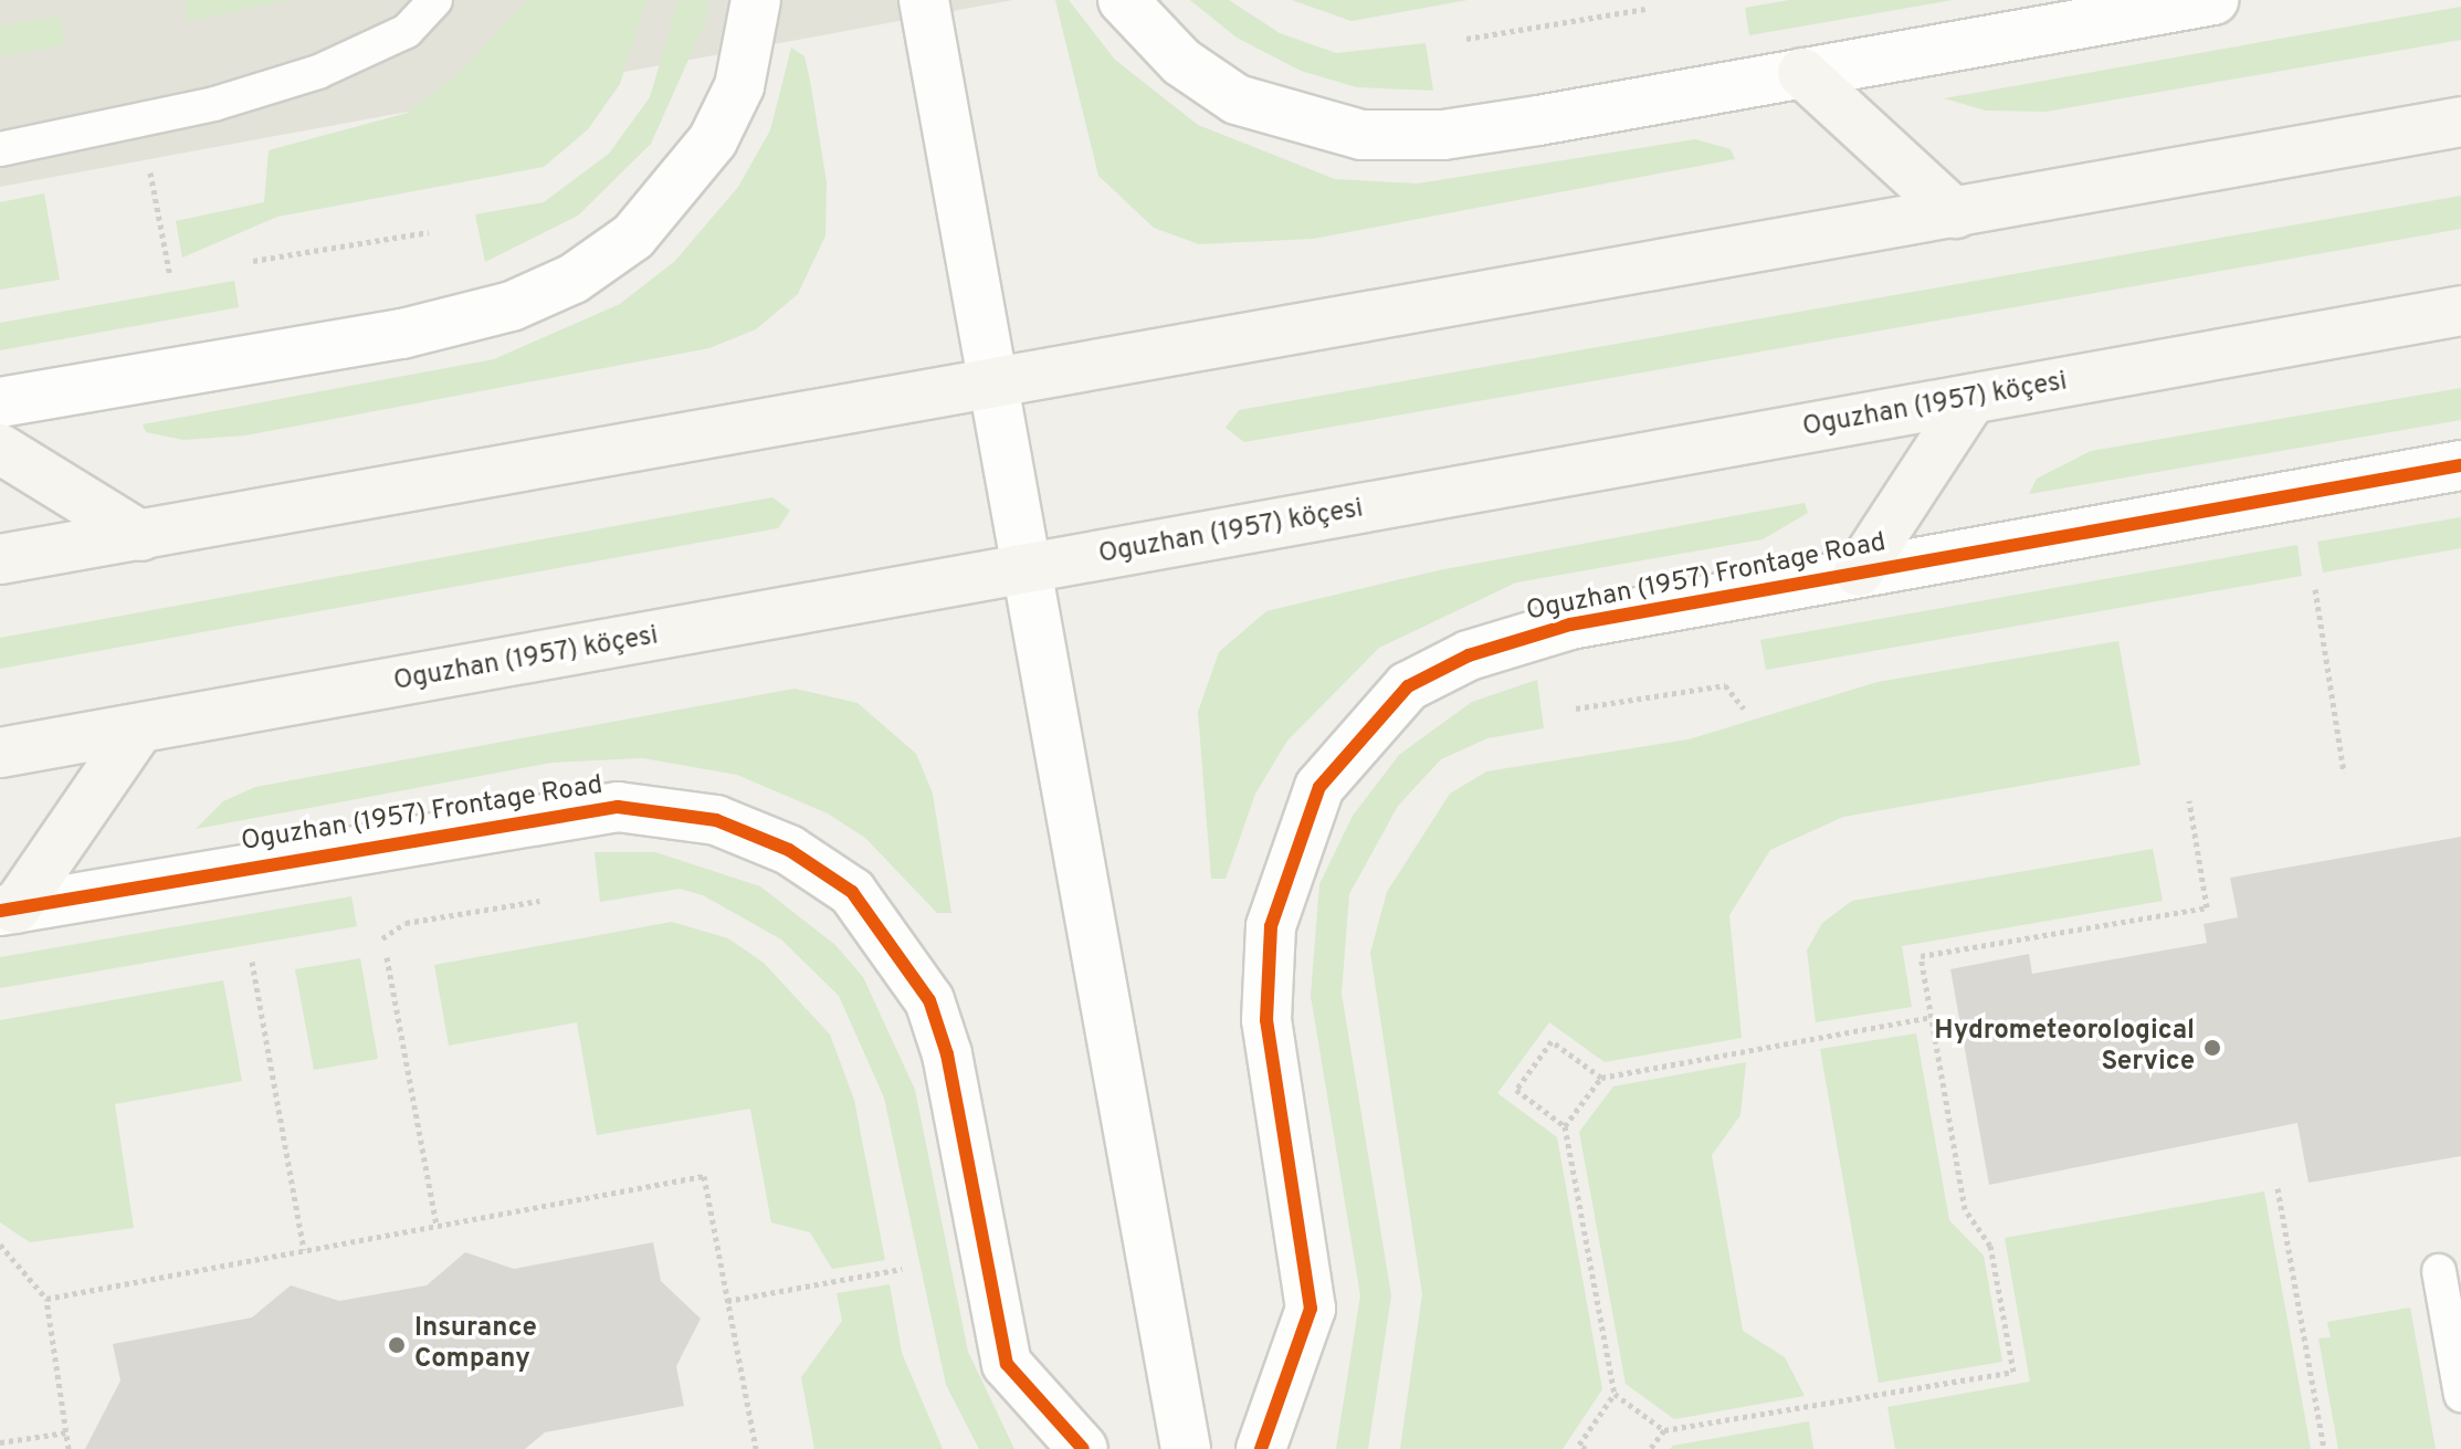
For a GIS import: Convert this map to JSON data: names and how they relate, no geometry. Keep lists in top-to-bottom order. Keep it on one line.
{"streets":{"main road":["Oguzhan (1957) köçesi"],"street":["Oguzhan (1957) Frontage Road"]},"places":["Hydrometeorological Service","Insurance Company"]}
